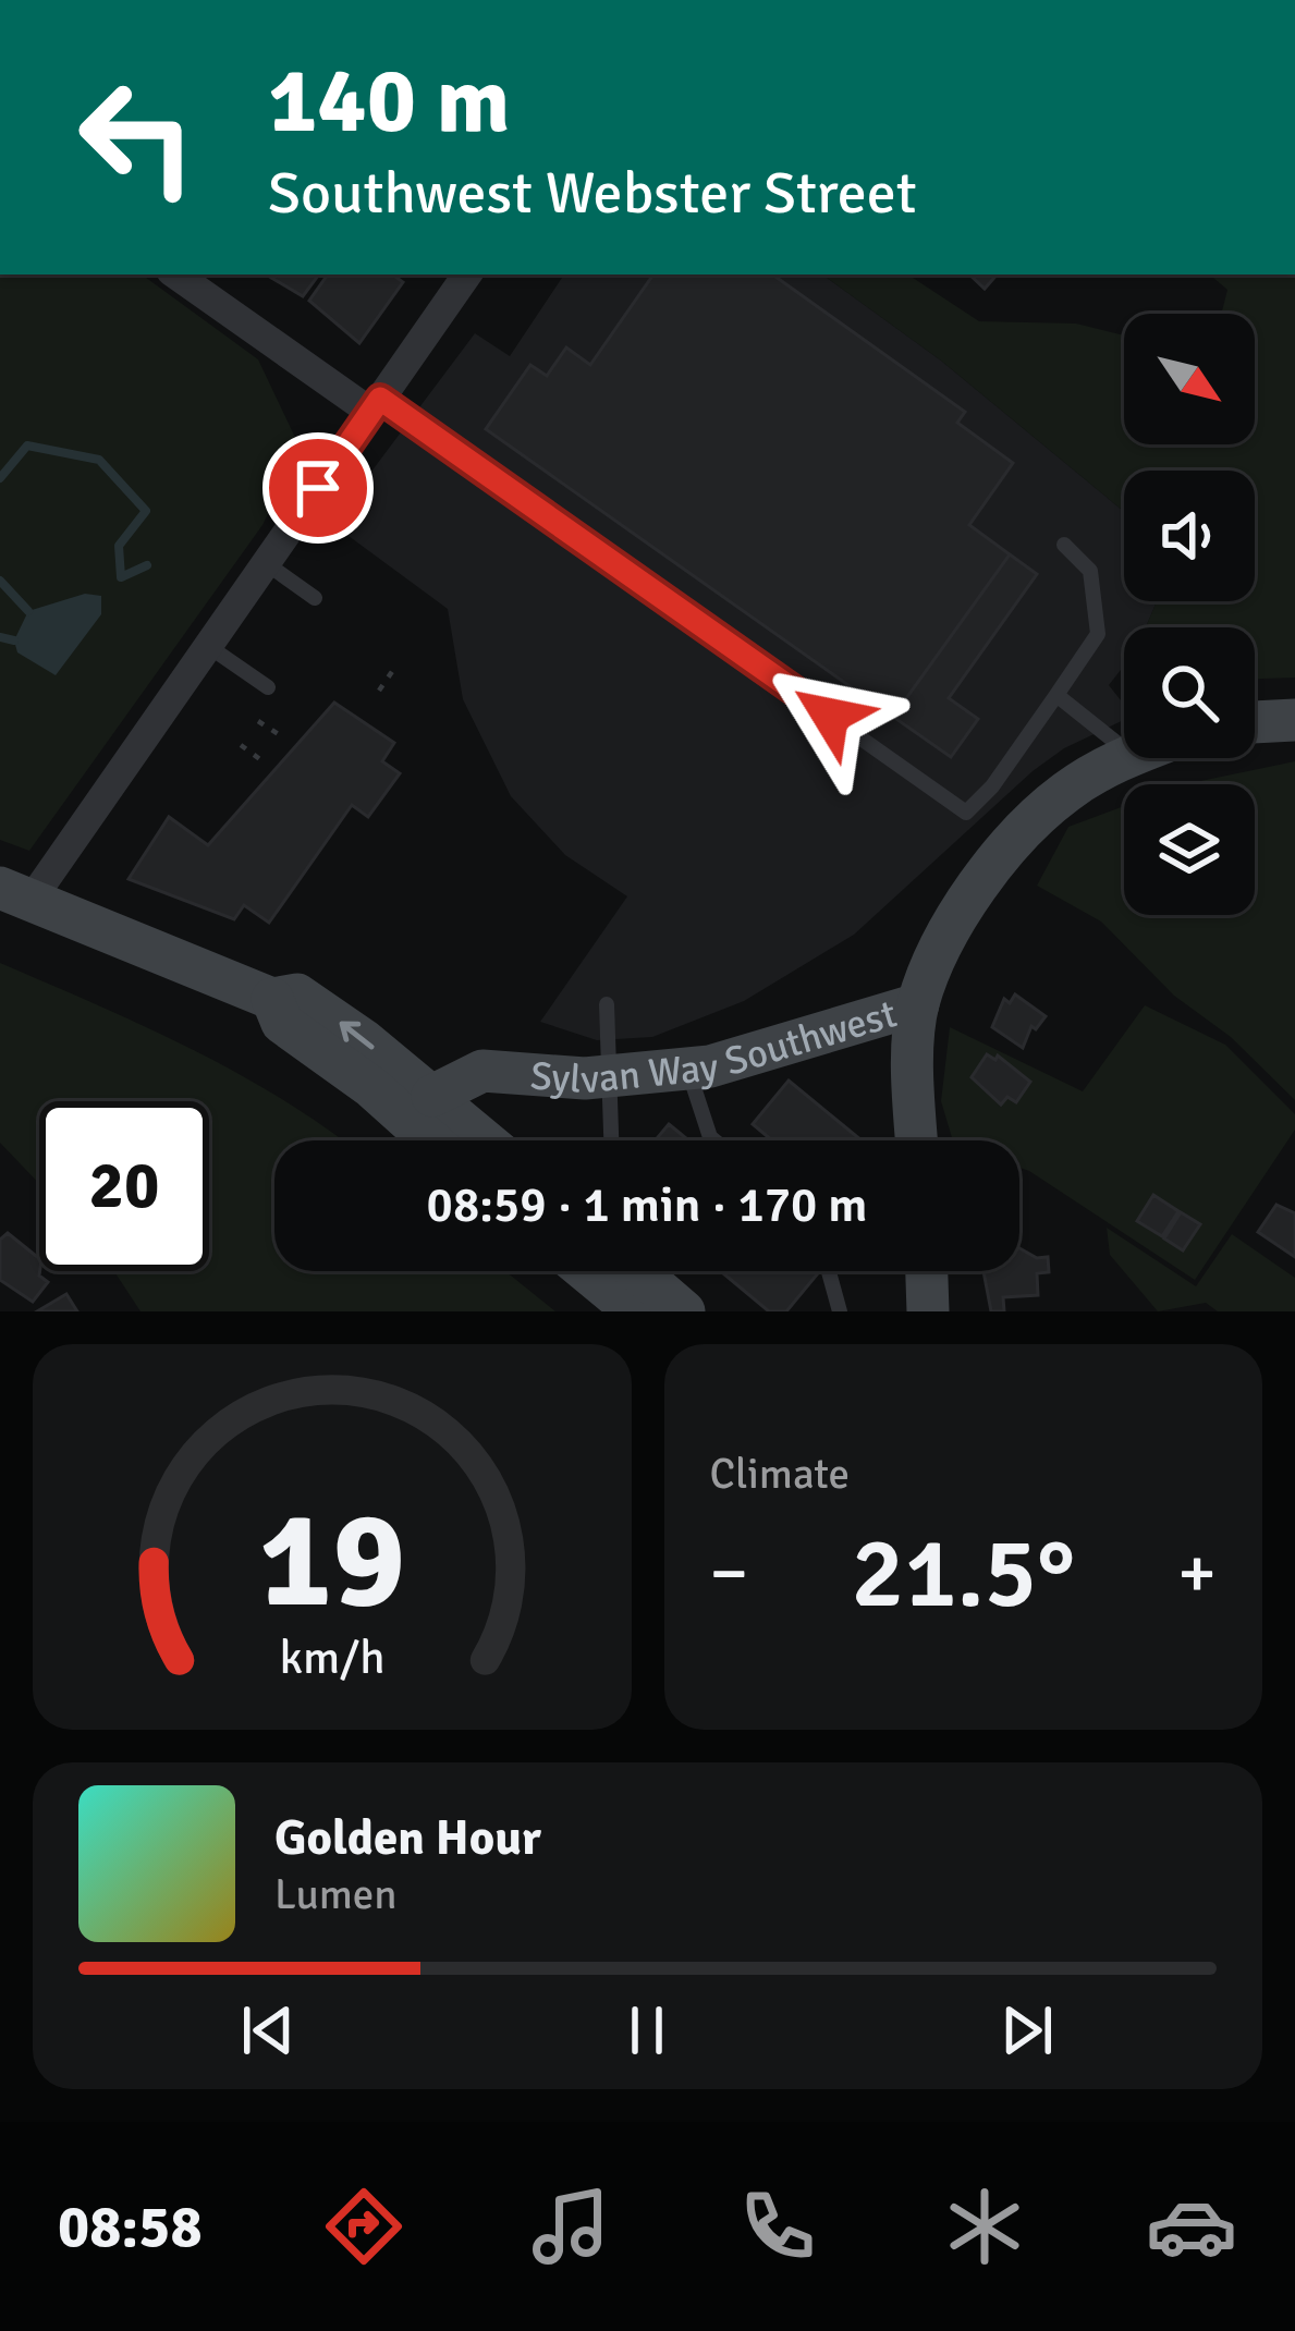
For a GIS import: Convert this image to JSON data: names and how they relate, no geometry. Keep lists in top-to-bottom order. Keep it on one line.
{"streets":{"street":["Sylvan Way Southwest"]},"north":"bottom right","page":{"turn":["140 m","Southwest Webster Street"],"limit":"20","trip":"08:59 · 1 min · 170 m","tile":"Climate","heat":["−","21.5°","+"],"song":["Golden Hour","Lumen"],"tabs":"08:58","gauge":["19","km/h"]}}
